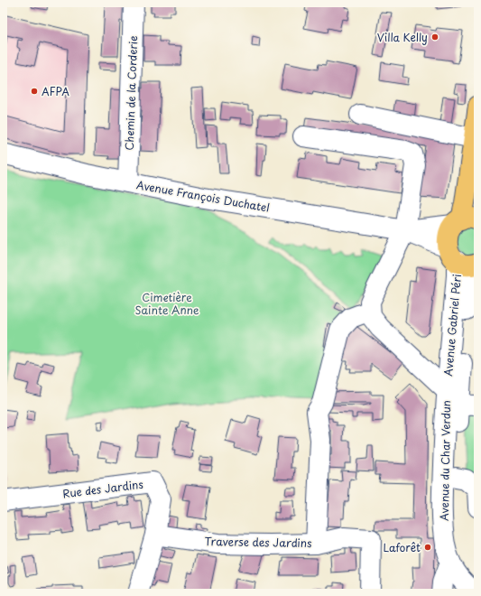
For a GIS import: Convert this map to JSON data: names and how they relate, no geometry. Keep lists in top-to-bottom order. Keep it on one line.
{"streets":{"street":["Chemin de la Corderie","Avenue François Duchatel","Avenue Gabriel Péri","Avenue du Char Verdun","Rue des Jardins","Traverse des Jardins"]},"crossings":[["Chemin de la Corderie","Avenue François Duchatel"],["Avenue François Duchatel","Avenue Gabriel Péri"],["Avenue Gabriel Péri","Avenue du Char Verdun"],["Rue des Jardins","Traverse des Jardins"]],"parks":["Cimetière Sainte Anne"],"places":["Villa Kelly","AFPA","Laforêt"]}
